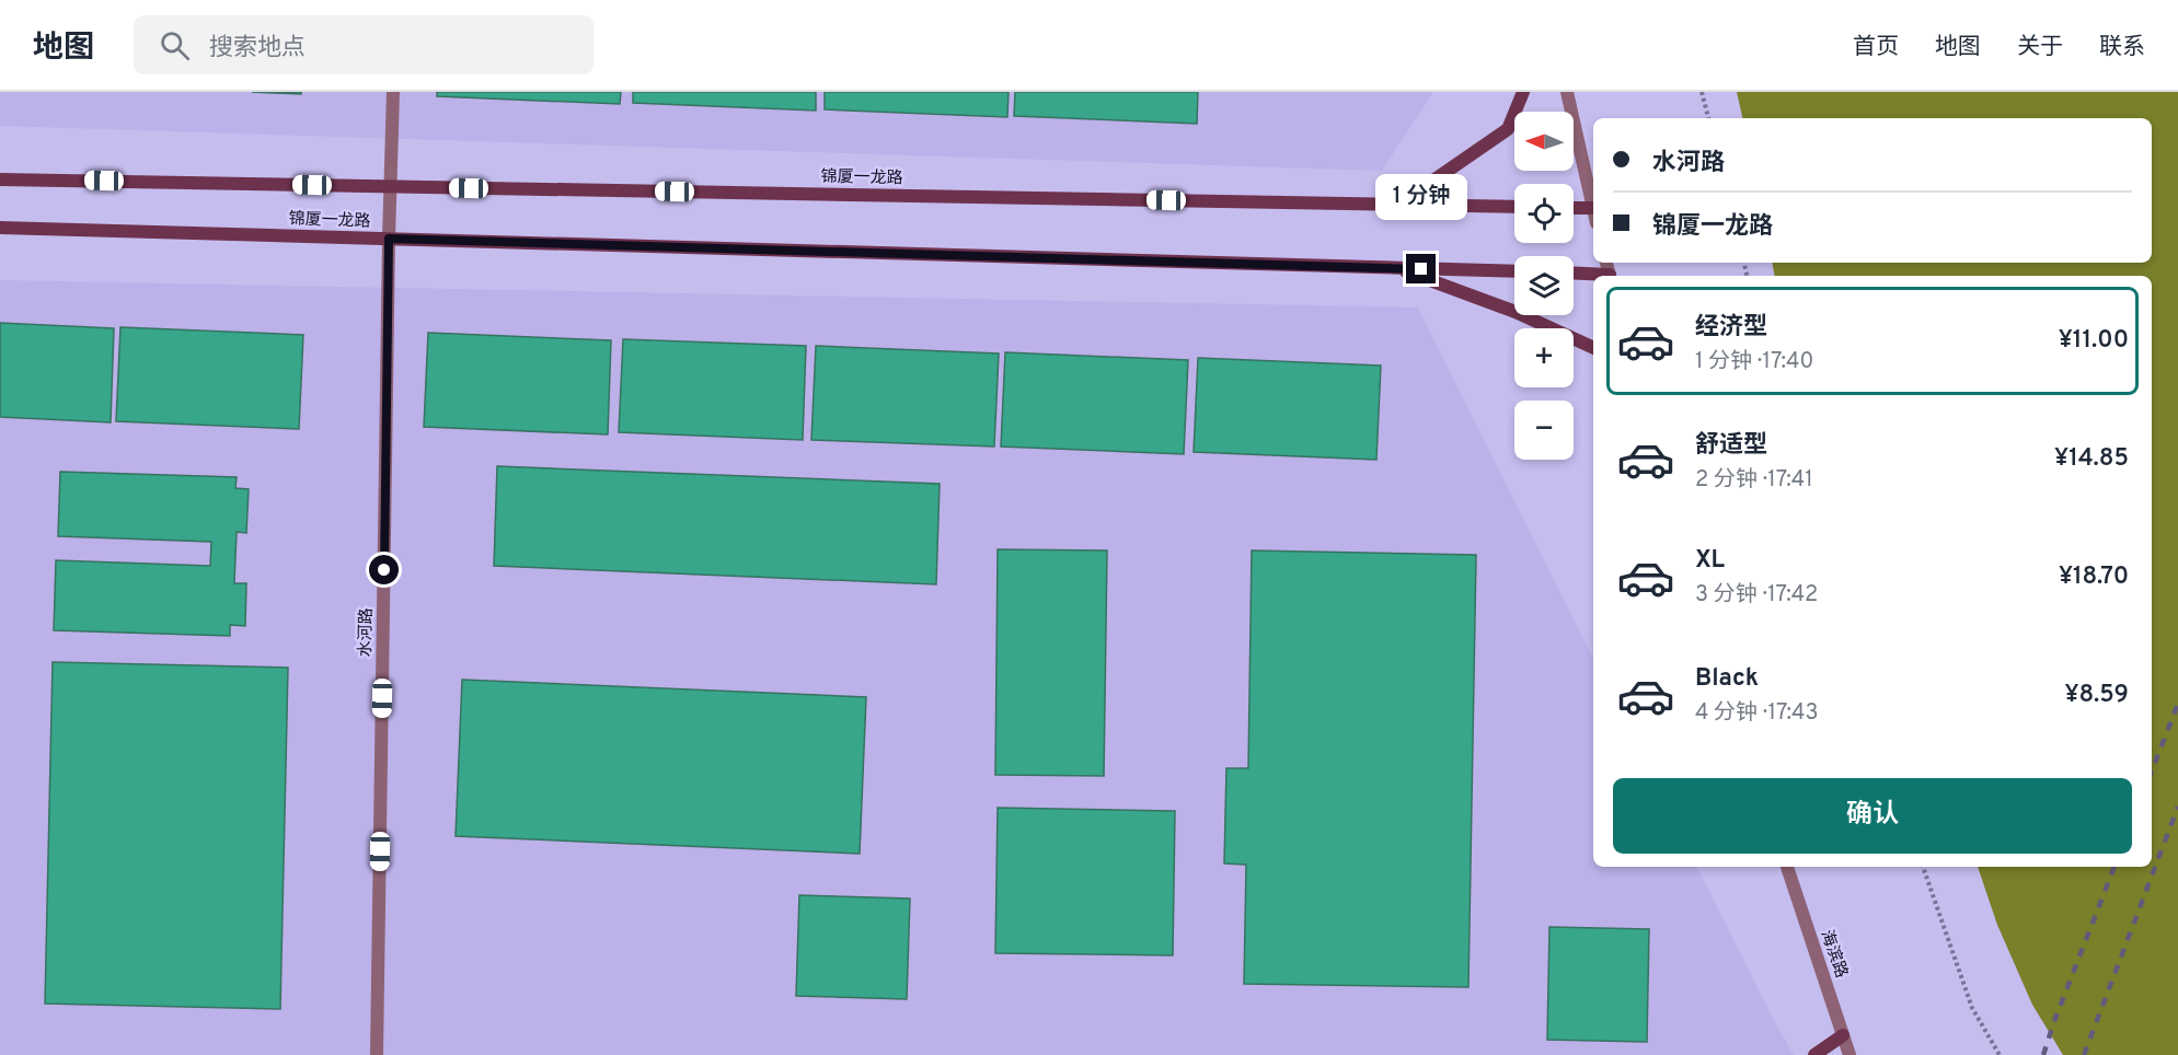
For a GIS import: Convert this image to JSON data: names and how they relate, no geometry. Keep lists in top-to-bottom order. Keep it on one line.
{"streets":{"street":["锦厦一龙路","水河路","海滨路"]},"crossings":[["锦厦一龙路","水河路"]],"north":"left","page":{"header":"地图","search":"搜索地点","nav":["首页","地图","关于","联系"],"map_buttons":["+","−"],"banner":["水河路","锦厦一龙路"],"bubble":"1 分钟","list":[{"name":"经济型","note":"1 分钟 · 17:40","value":"¥11.00"},{"name":"舒适型","note":"2 分钟 · 17:41","value":"¥14.85"},{"name":"XL","note":"3 分钟 · 17:42","value":"¥18.70"},{"name":"Black","note":"4 分钟 · 17:43","value":"¥8.59"}],"buttons":"确认"}}
